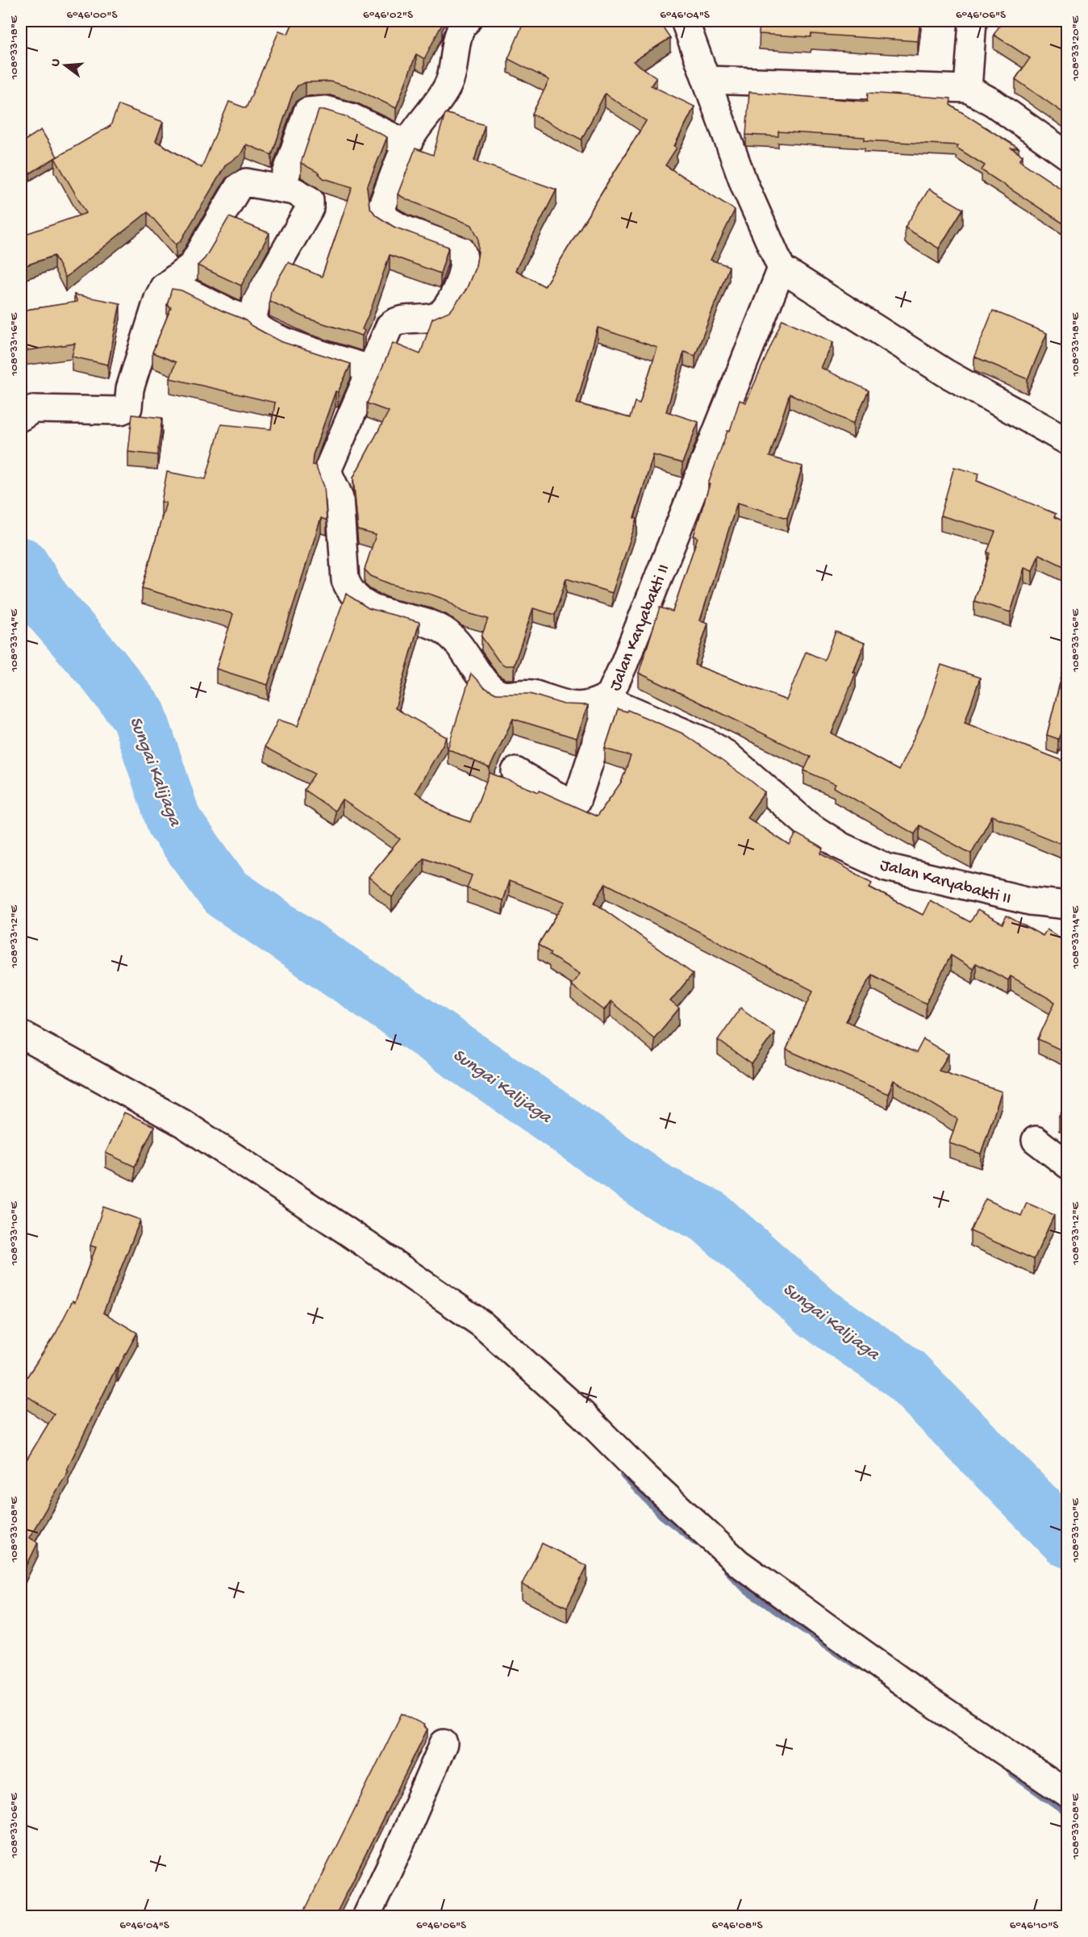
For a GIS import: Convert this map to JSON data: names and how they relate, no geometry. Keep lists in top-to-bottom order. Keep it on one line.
{"streets":{"street":["Jalan Karyabakti II"]},"water":["Sungai Kalijaga"],"north":"left","coordinates":["6°46'00\"S","6°46'02\"S","6°46'04\"S","6°46'06\"S","108°33'18\"E","108°33'20\"E","108°33'16\"E","108°33'14\"E","108°33'12\"E","108°33'10\"E","108°33'08\"E","108°33'06\"E","6°46'08\"S","6°46'10\"S"]}
